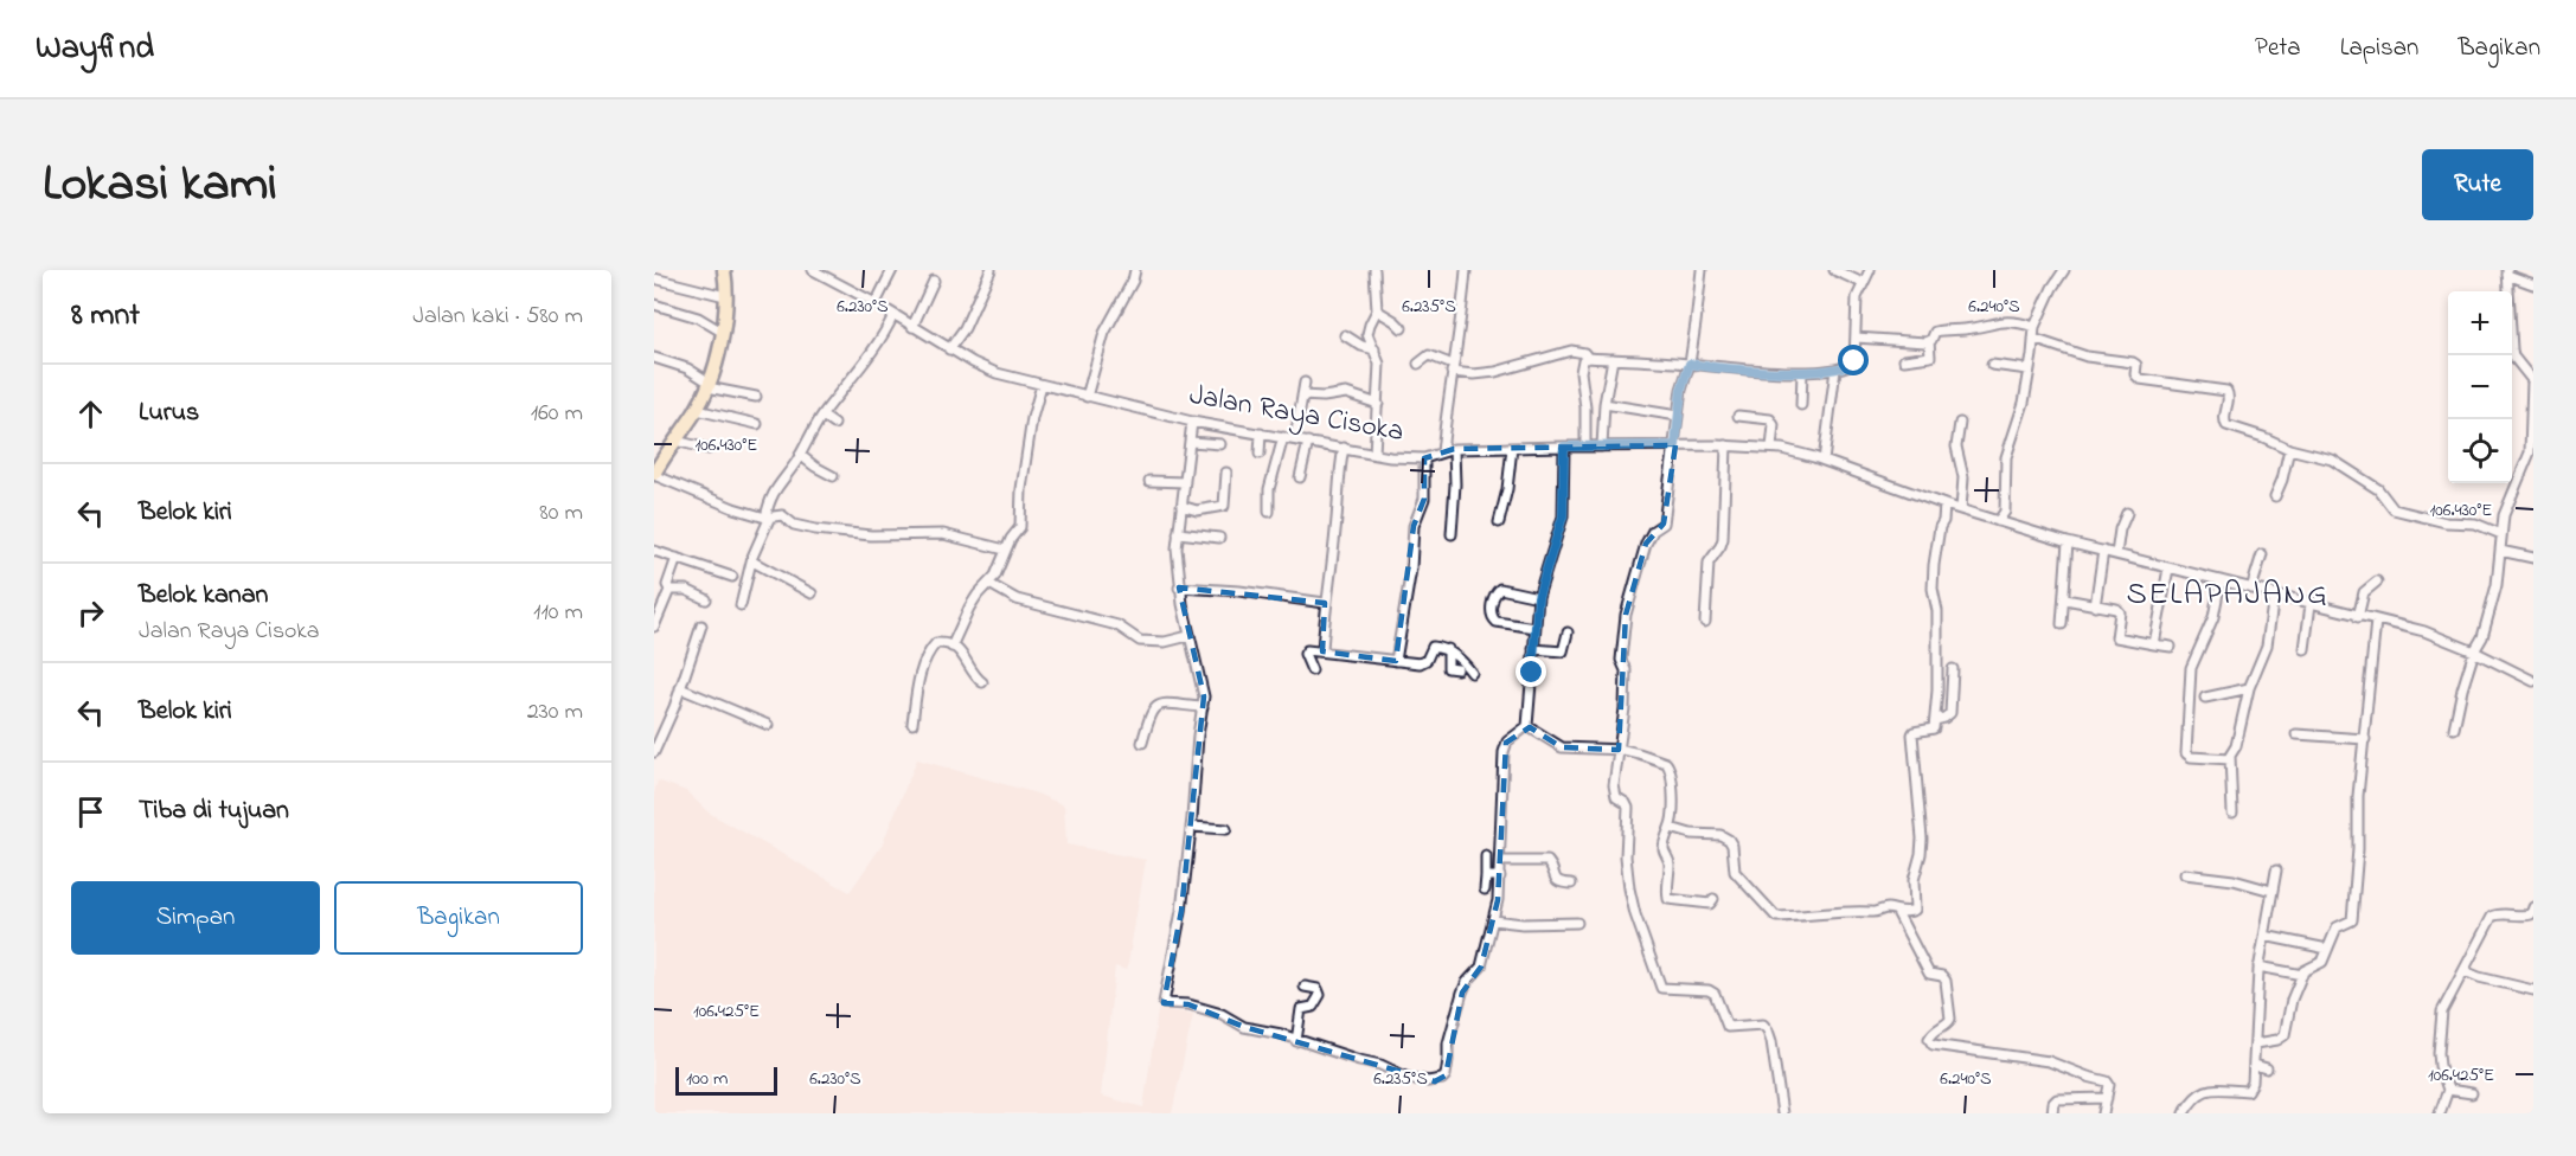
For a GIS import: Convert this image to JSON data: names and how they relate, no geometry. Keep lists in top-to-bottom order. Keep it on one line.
{"streets":{"street":["Jalan Raya Cisoka"]},"districts":["SELAPAJANG"],"scale_bar":"100 m","page":{"header":"Wayfind","nav":["Peta","Lapisan","Bagikan"],"title":"Lokasi kami","buttons":["Rute",["Simpan","Bagikan"]],"heading":["8 mnt","Jalan kaki · 580 m"],"map_buttons":["+","−"],"list":[["Lurus","160 m"],["Belok kiri","80 m"],["Belok kanan","Jalan Raya Cisoka","110 m"],["Belok kiri","230 m"],"Tiba di tujuan"],"scale":"100 m"},"coordinates":["6.230°S","6.235°S","6.240°S","106.430°E","106.425°E"]}
